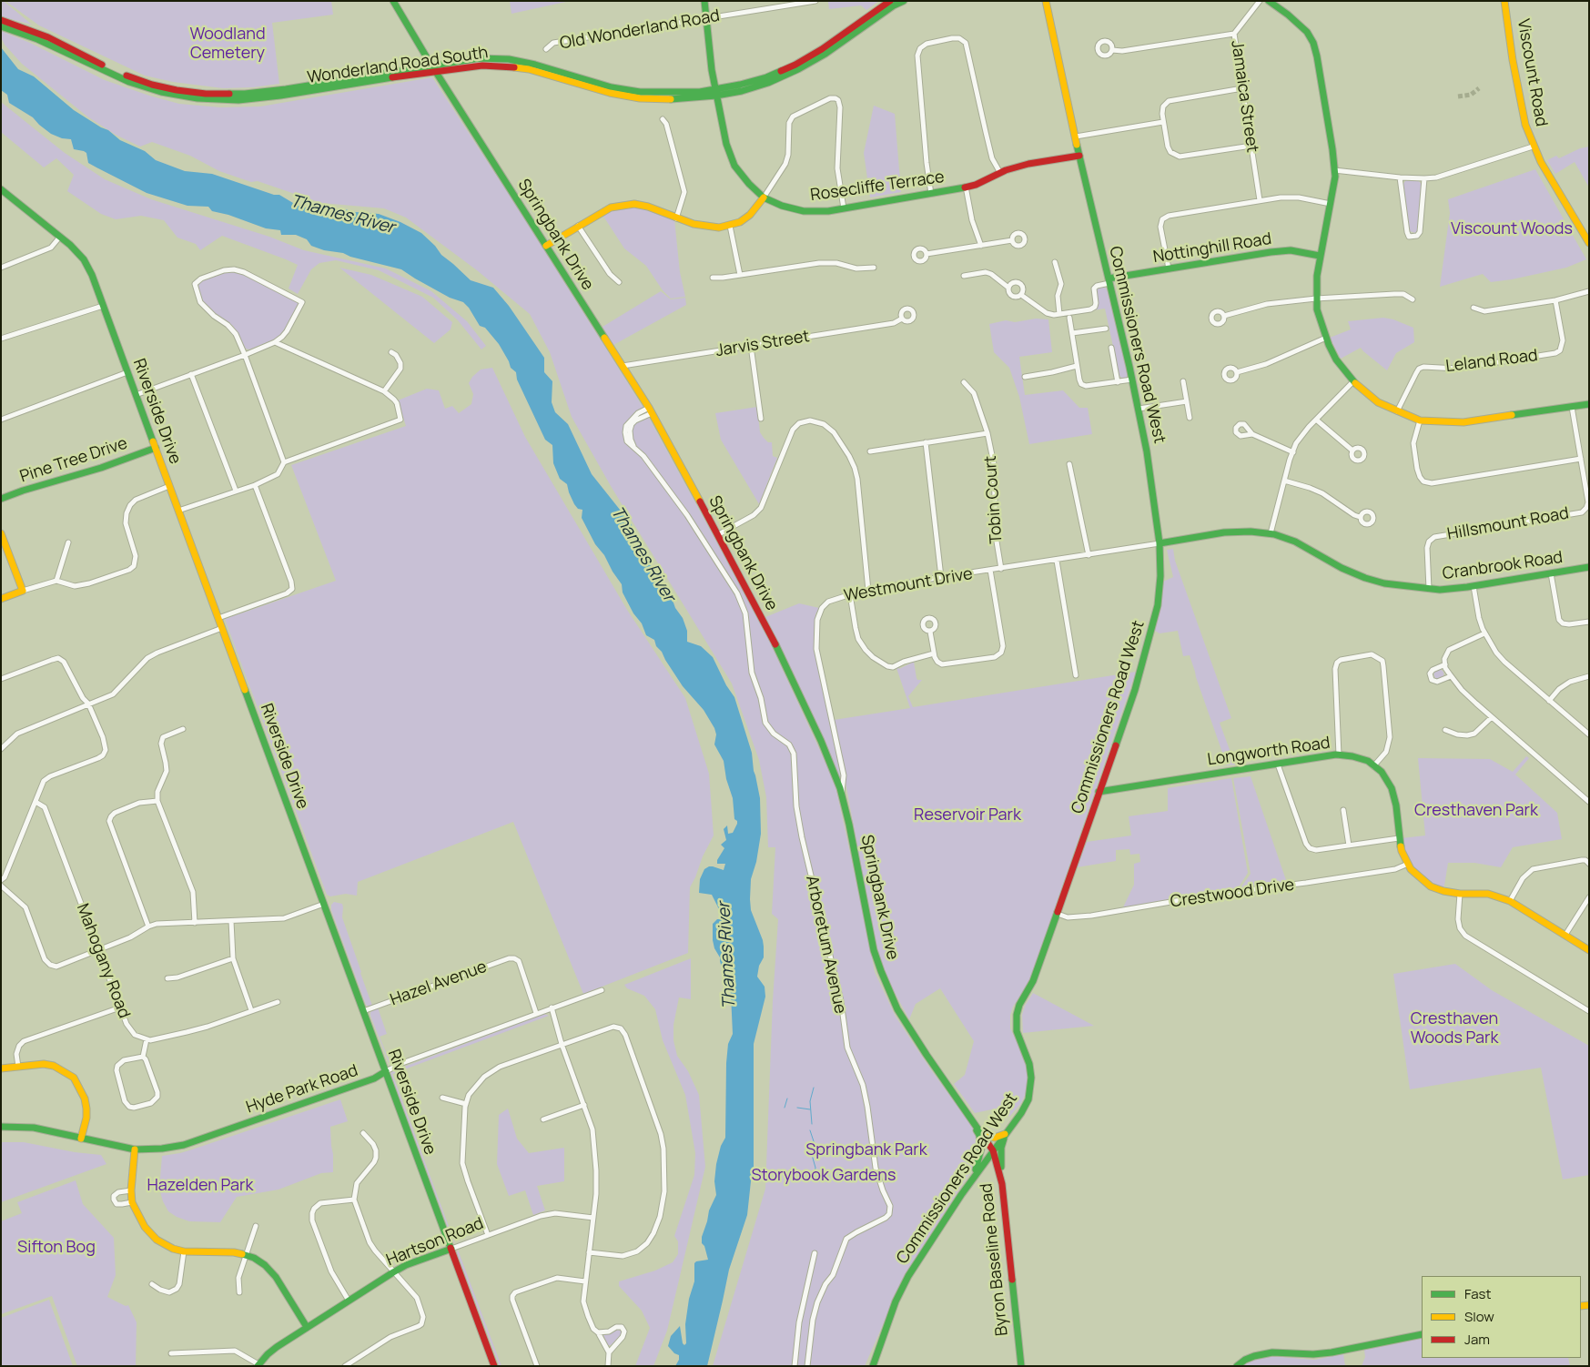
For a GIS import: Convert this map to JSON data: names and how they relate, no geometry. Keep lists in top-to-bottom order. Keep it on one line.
{"streets":{"main road":["Wonderland Road South","Viscount Road","Rosecliffe Terrace","Springbank Drive","Nottinghill Road","Commissioners Road West","Riverside Drive","Pine Tree Drive","Cranbrook Road","Longworth Road","Hyde Park Road","Hartson Road","Byron Baseline Road"],"street":["Old Wonderland Road","Jamaica Street","Jarvis Street","Leland Road","Tobin Court","Hillsmount Road","Westmount Drive","Crestwood Drive","Arboretum Avenue","Mahogany Road","Hazel Avenue"]},"crossings":[["Old Wonderland Road","Rosecliffe Terrace"],["Wonderland Road South","Rosecliffe Terrace"],["Wonderland Road South","Springbank Drive"],["Rosecliffe Terrace","Commissioners Road West"],["Springbank Drive","Jarvis Street"],["Springbank Drive","Commissioners Road West"],["Springbank Drive","Westmount Drive"],["Springbank Drive","Arboretum Avenue"],["Springbank Drive","Byron Baseline Road"],["Nottinghill Road","Commissioners Road West"],["Commissioners Road West","Cranbrook Road"],["Commissioners Road West","Westmount Drive"],["Commissioners Road West","Longworth Road"],["Commissioners Road West","Crestwood Drive"],["Commissioners Road West","Byron Baseline Road"],["Riverside Drive","Pine Tree Drive"],["Riverside Drive","Hazel Avenue"],["Riverside Drive","Hyde Park Road"],["Riverside Drive","Hartson Road"],["Tobin Court","Westmount Drive"],["Hillsmount Road","Cranbrook Road"],["Cranbrook Road","Westmount Drive"],["Longworth Road","Crestwood Drive"],["Hazel Avenue","Hyde Park Road"]],"water":["Thames River"],"parks":["Woodland Cemetery","Viscount Woods","Cresthaven Park","Reservoir Park","Cresthaven Woods Park","Springbank Park","Storybook Gardens","Hazelden Park","Sifton Bog"],"legend":["Fast","Slow","Jam"]}
